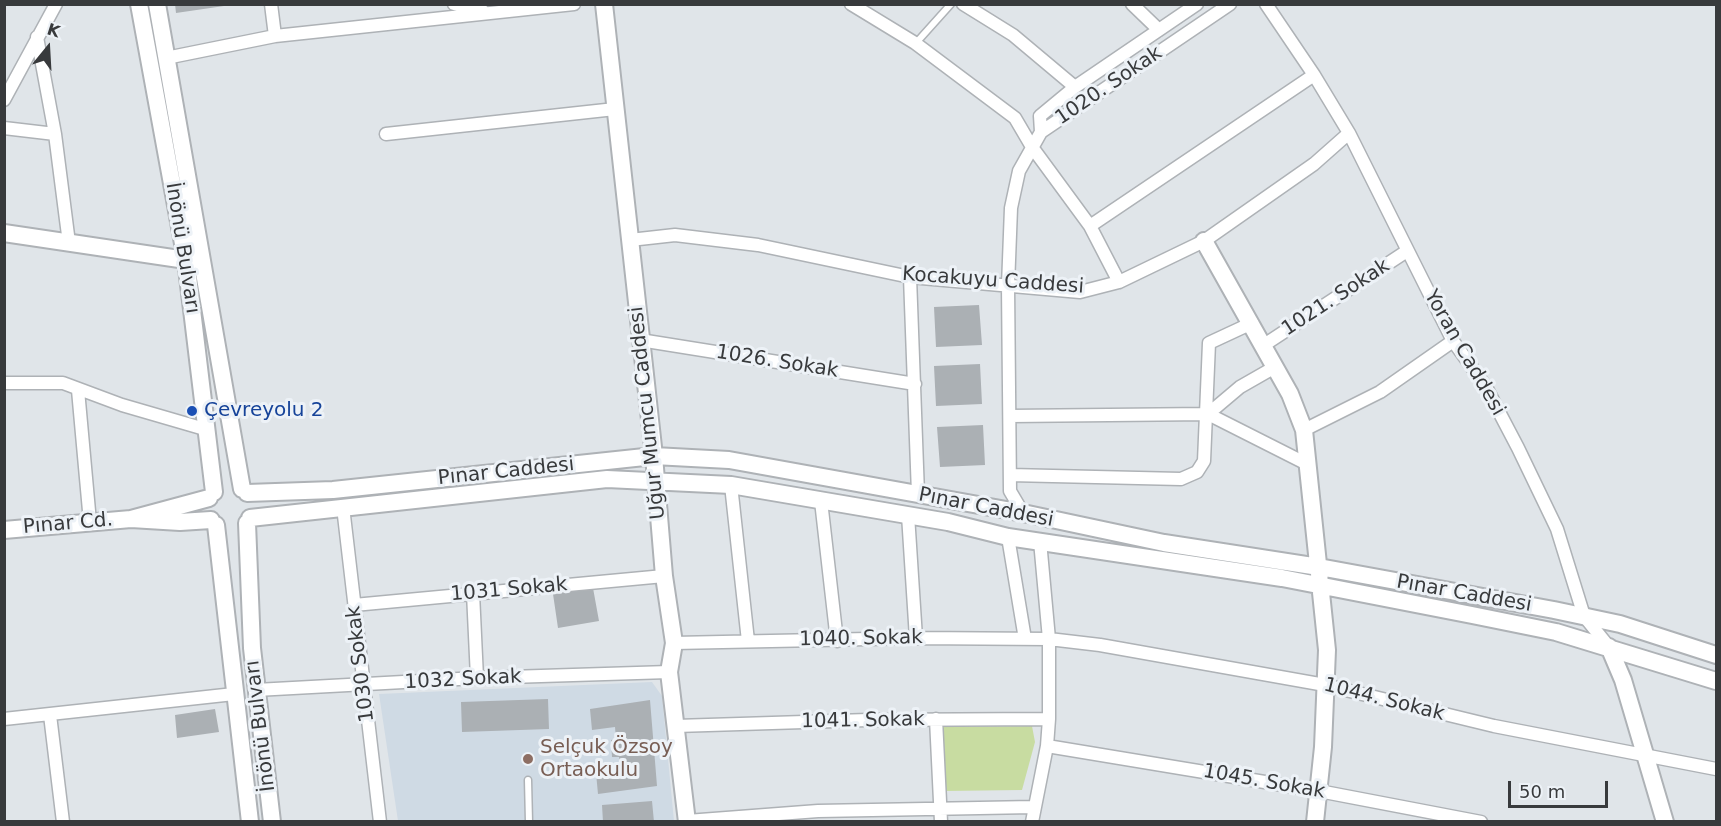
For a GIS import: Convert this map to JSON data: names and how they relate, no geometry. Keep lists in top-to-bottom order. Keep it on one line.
{"streets":{"main road":["İnönü Bulvarı","Uğur Mumcu Caddesi","Pınar Caddesi","Pınar Cd."],"street":["1020. Sokak","Kocakuyu Caddesi","1021. Sokak","Yoran Caddesi","1026. Sokak","1031 Sokak","1040. Sokak","1030 Sokak","1032 Sokak","1044. Sokak","1041. Sokak","1045. Sokak"]},"crossings":[["İnönü Bulvarı","Pınar Caddesi"],["İnönü Bulvarı","1032 Sokak"],["Kocakuyu Caddesi","Yoran Caddesi"],["Kocakuyu Caddesi","Uğur Mumcu Caddesi"],["1021. Sokak","Yoran Caddesi"],["Yoran Caddesi","Pınar Caddesi"],["1026. Sokak","Uğur Mumcu Caddesi"],["Uğur Mumcu Caddesi","Pınar Caddesi"],["Uğur Mumcu Caddesi","1031 Sokak"],["Uğur Mumcu Caddesi","1040. Sokak"],["Uğur Mumcu Caddesi","1032 Sokak"],["Uğur Mumcu Caddesi","1041. Sokak"],["Pınar Caddesi","1030 Sokak"],["1031 Sokak","1030 Sokak"],["1040. Sokak","1044. Sokak"],["1030 Sokak","1032 Sokak"]],"places":["Çevreyolu 2","Selçuk Özsoy Ortaokulu"],"scale_bar":"50 m","north":"top"}
